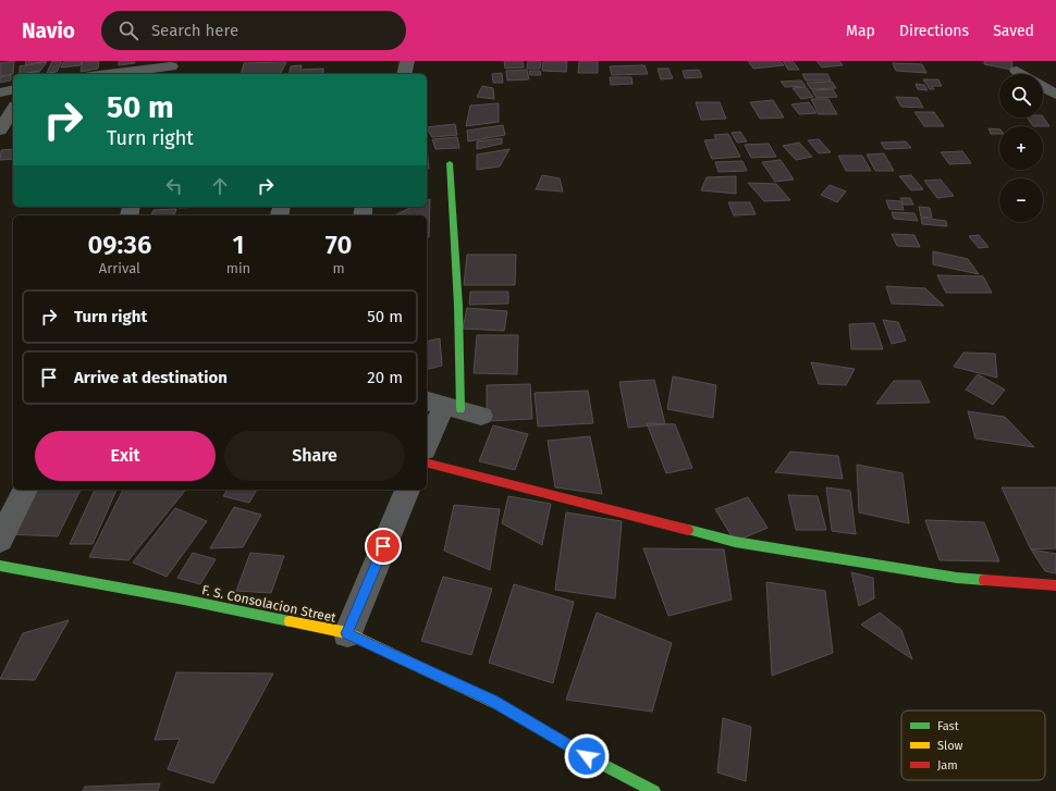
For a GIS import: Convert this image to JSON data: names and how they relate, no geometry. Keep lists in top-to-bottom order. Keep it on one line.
{"streets":{"street":["F. S. Consolacion Street"]},"legend":["Fast","Slow","Jam"],"page":{"header":"Navio","search":"Search here","nav":["Map","Directions","Saved"],"map_buttons":["+","−"],"turn":["50 m","Turn right"],"eta":["09:36","Arrival","1","min","70","m"],"list":[{"name":"Turn right","value":"50 m"},{"name":"Arrive at destination","value":"20 m"}],"buttons":["Exit","Share"]}}
